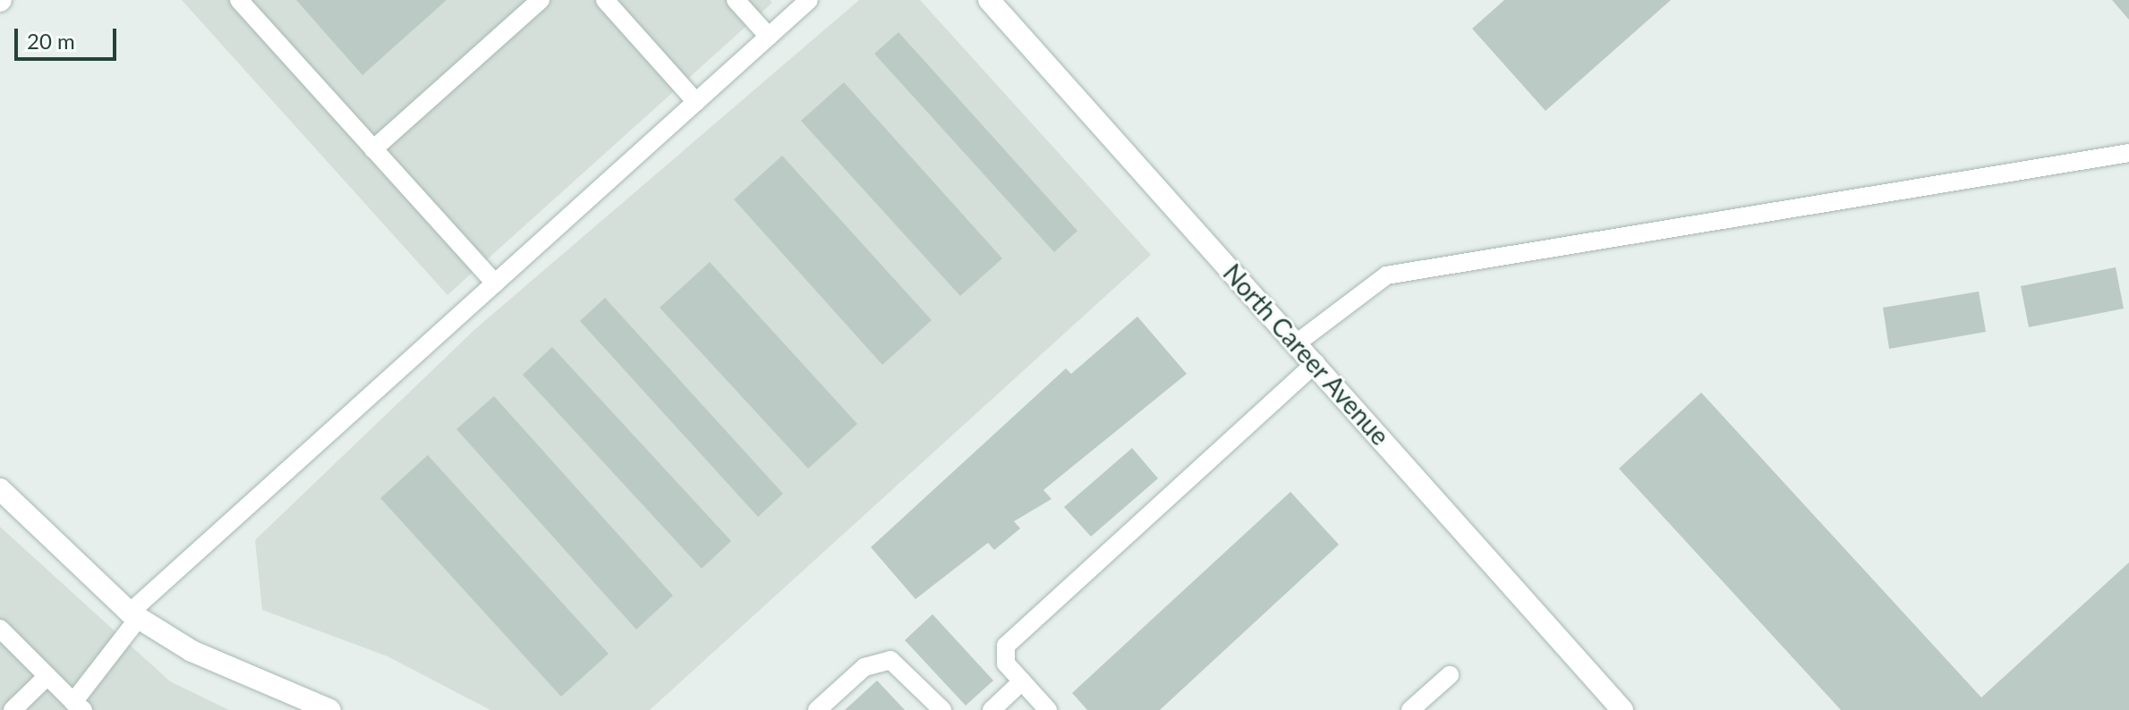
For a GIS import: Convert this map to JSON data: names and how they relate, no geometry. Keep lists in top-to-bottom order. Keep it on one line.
{"streets":{"street":["North Career Avenue"]},"scale_bar":"20 m"}
